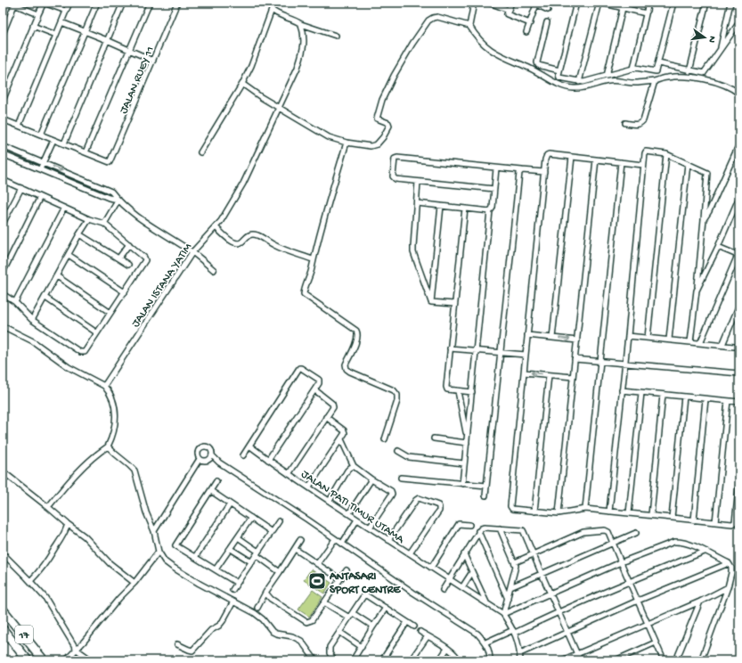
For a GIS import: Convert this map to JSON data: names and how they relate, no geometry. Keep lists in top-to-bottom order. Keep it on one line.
{"streets":{"highway":["17"],"street":["JALAN RUEY 11","JALAN ISTANA YATIM","JALAN PATI TIMUR UTAMA"]},"places":{"sports":["ANTASARI SPORT CENTRE"]},"north":"right"}
